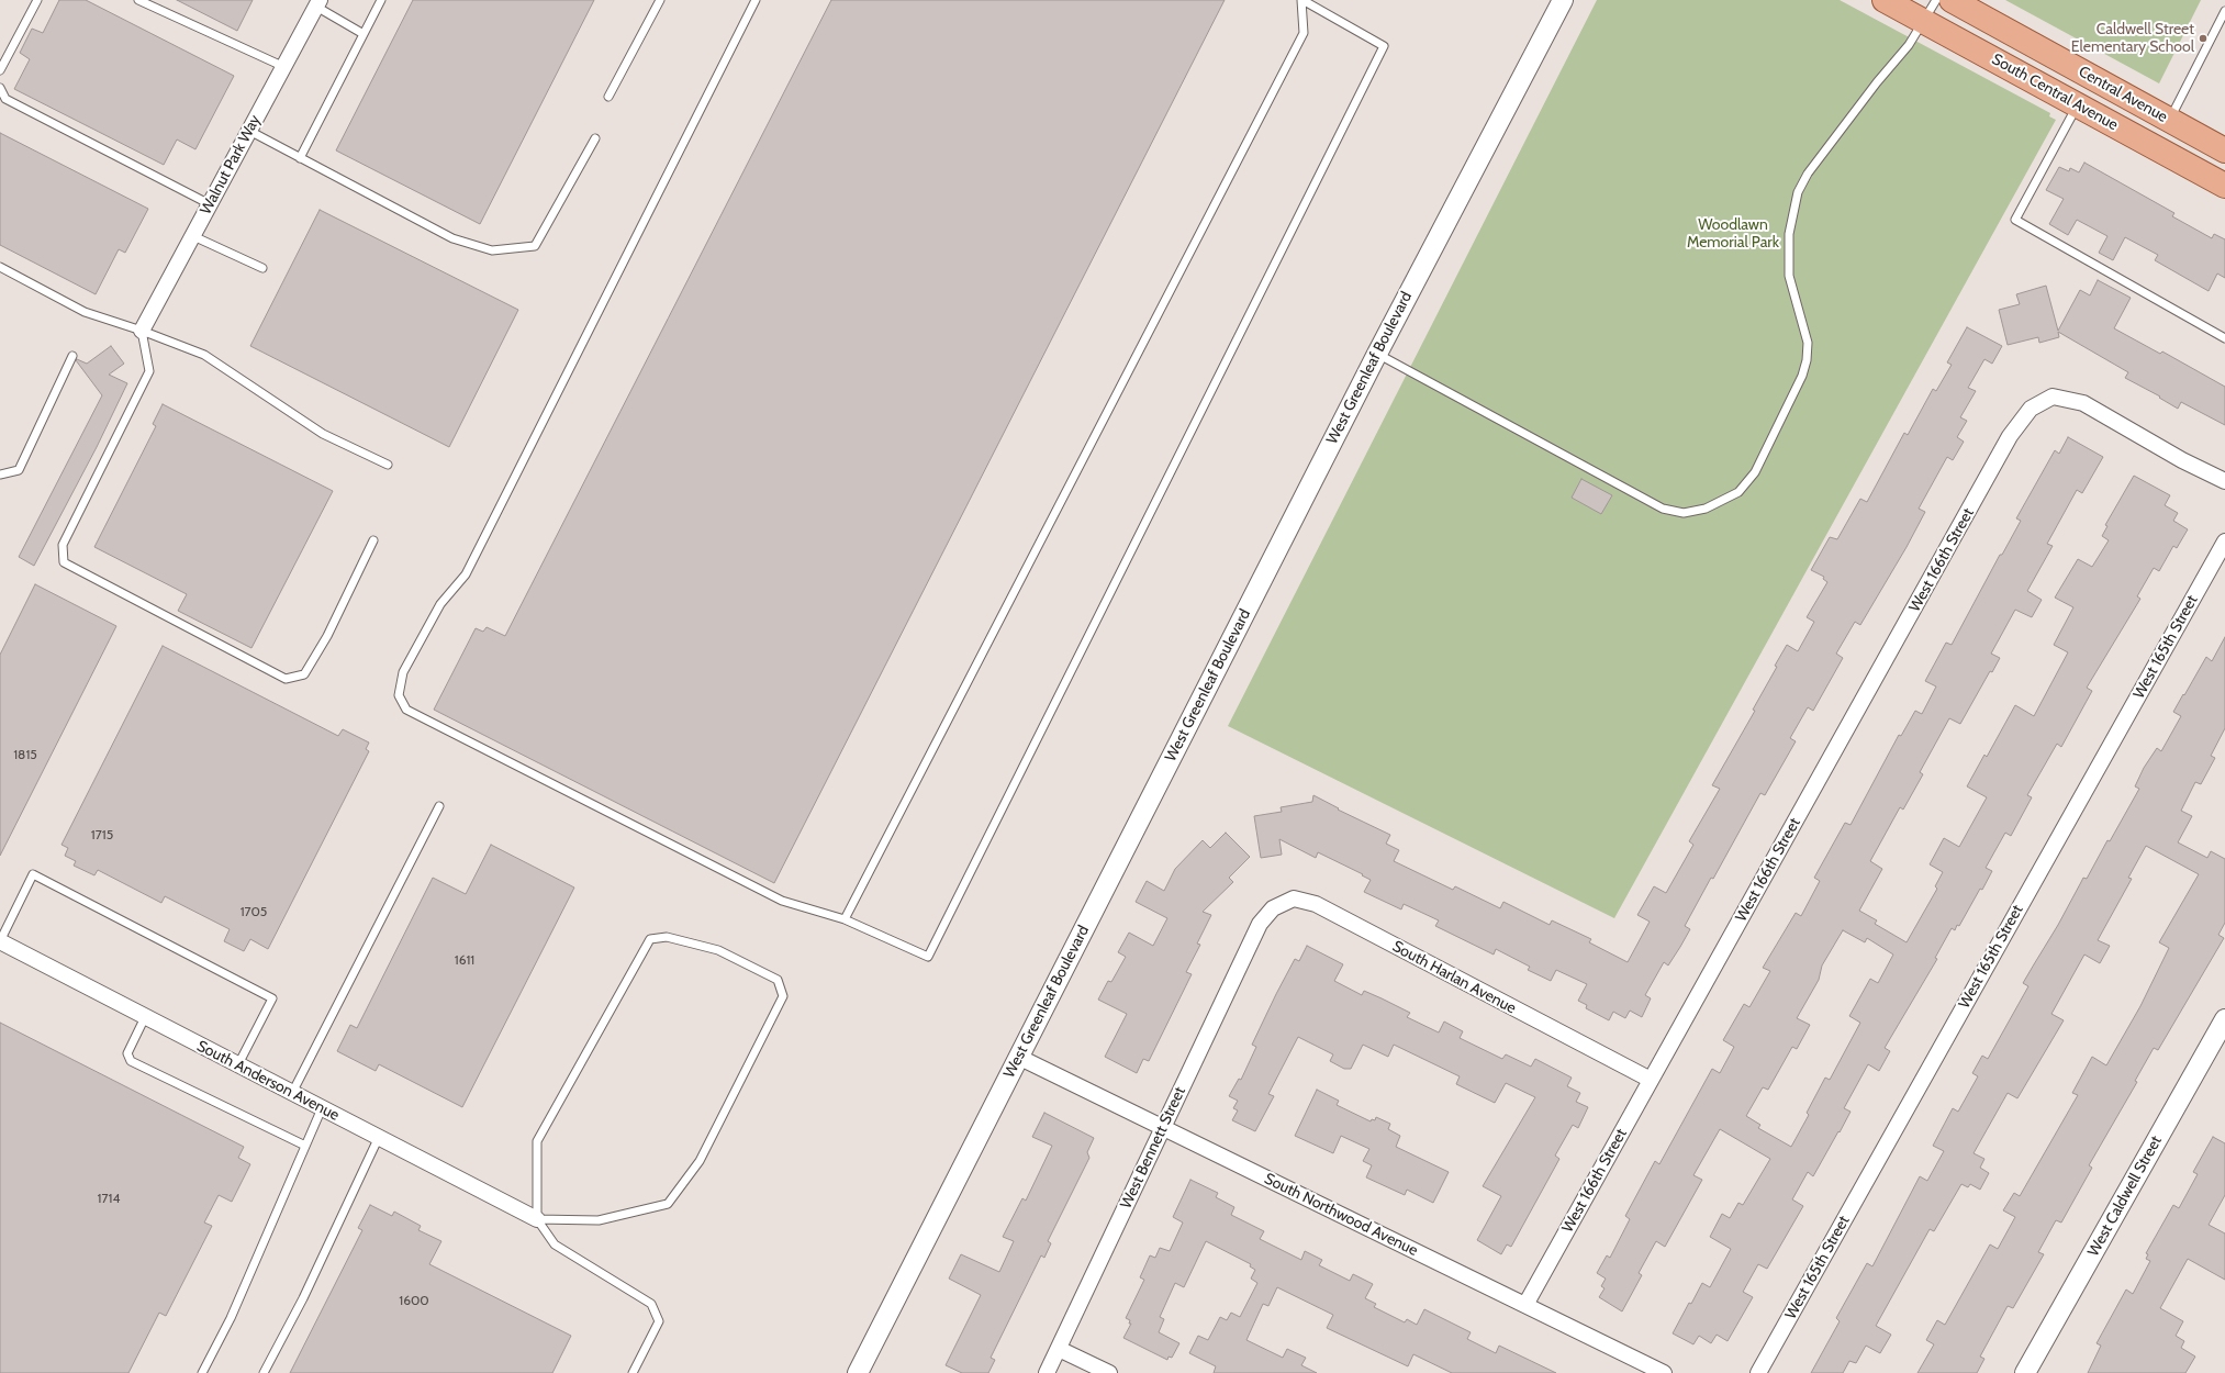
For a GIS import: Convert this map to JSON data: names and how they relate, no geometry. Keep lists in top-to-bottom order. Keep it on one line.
{"streets":{"main road":["South Central Avenue","Central Avenue"],"street":["Walnut Park Way","West Greenleaf Boulevard","West 166th Street","West 165th Street","South Harlan Avenue","South Anderson Avenue","West Bennett Street","West Caldwell Street","South Northwood Avenue"]},"crossings":[["West Greenleaf Boulevard","South Northwood Avenue"],["West 166th Street","South Harlan Avenue"],["West 166th Street","South Northwood Avenue"],["South Harlan Avenue","West Bennett Street"],["West Bennett Street","South Northwood Avenue"]],"parks":["Woodlawn Memorial Park"],"places":["Caldwell Street Elementary School"],"house_numbers":["1815","1715","1705","1611","1714","1600"]}
